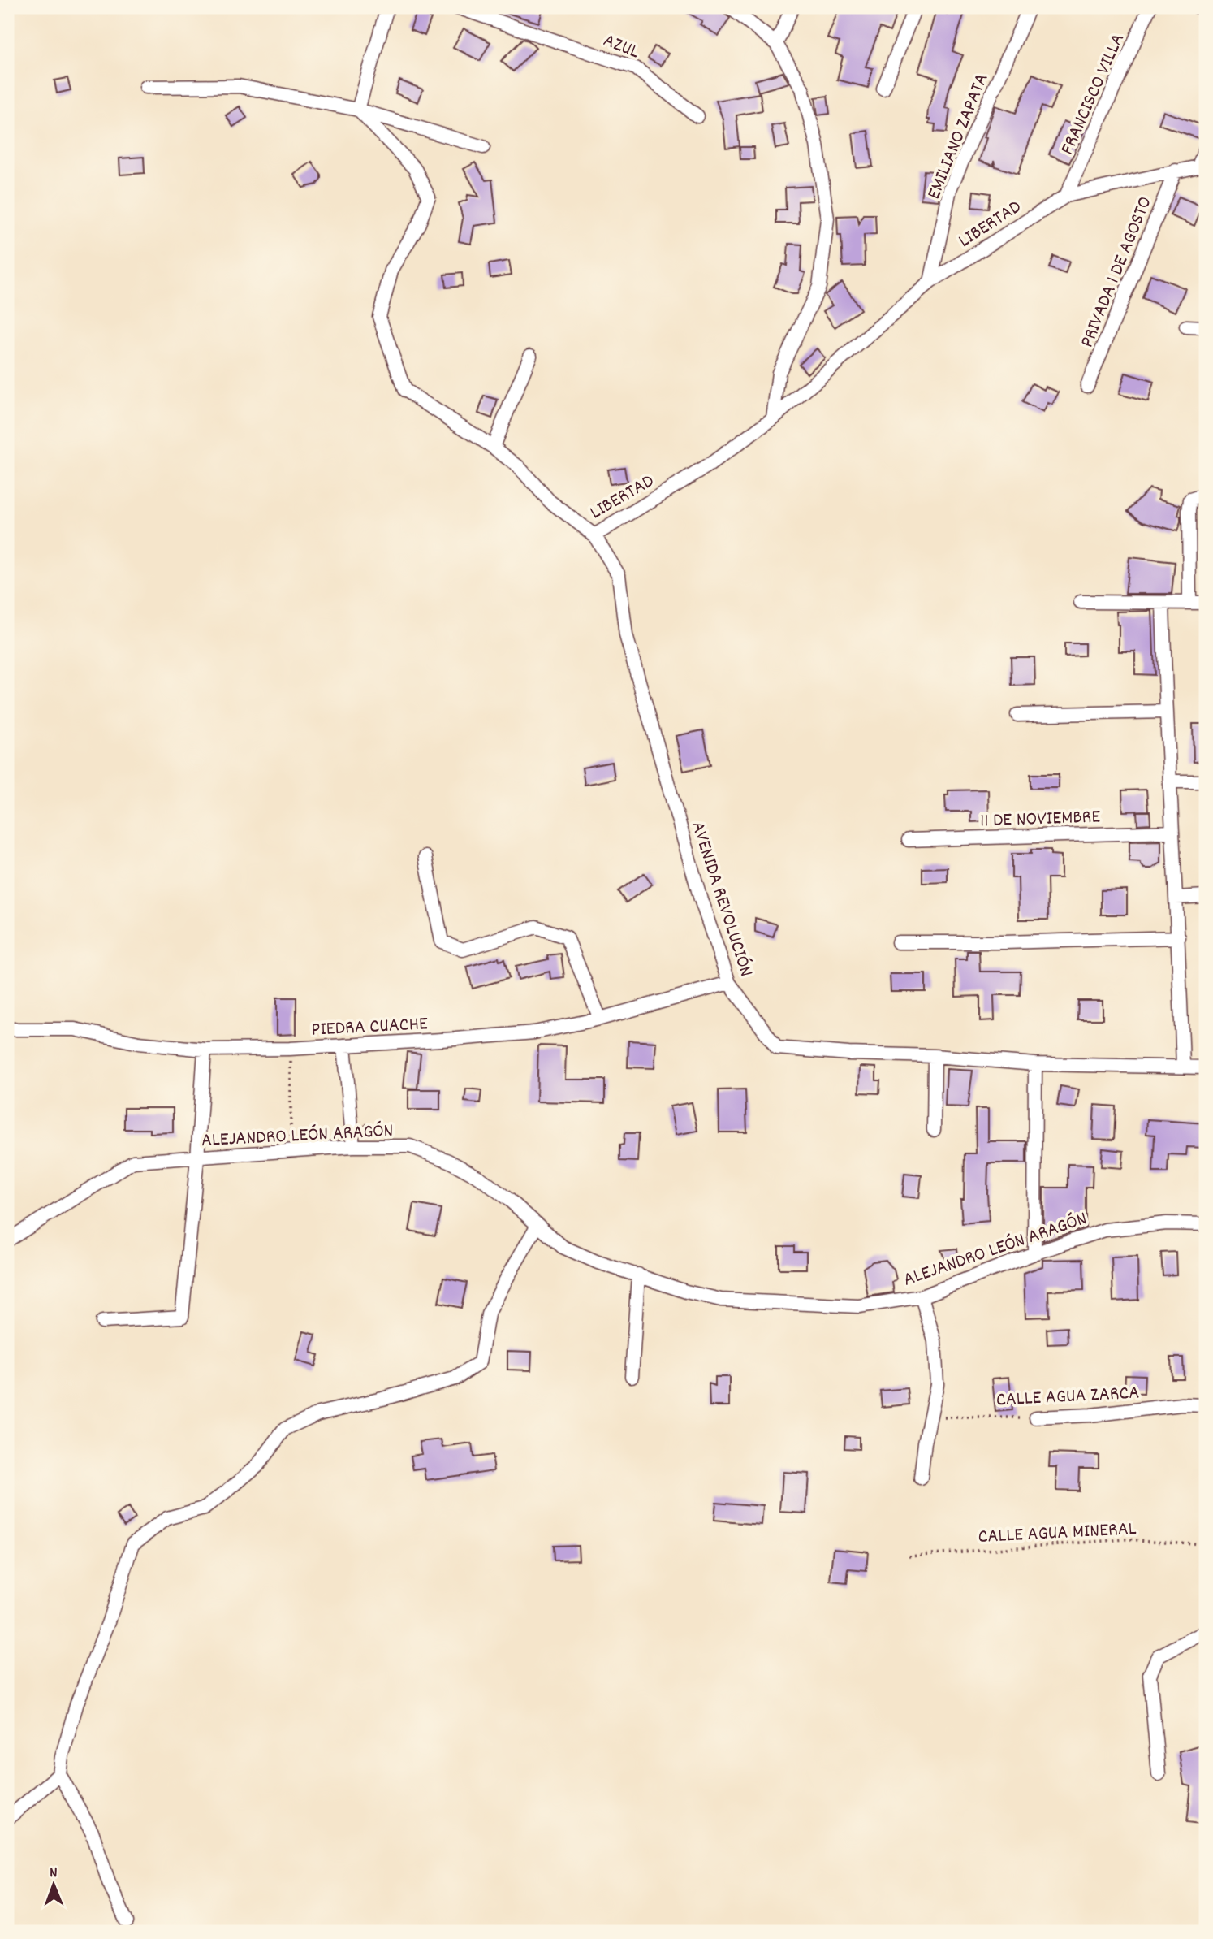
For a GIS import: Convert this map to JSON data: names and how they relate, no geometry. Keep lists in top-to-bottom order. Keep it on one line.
{"streets":{"street":["AZUL","FRANCISCO VILLA","EMILIANO ZAPATA","LIBERTAD","PRIVADA 1 DE AGOSTO","11 DE NOVIEMBRE","AVENIDA REVOLUCIÓN","PIEDRA CUACHE","ALEJANDRO LEÓN ARAGÓN","CALLE AGUA ZARCA"],"path":["CALLE AGUA MINERAL"]},"crossings":[["FRANCISCO VILLA","LIBERTAD"],["EMILIANO ZAPATA","LIBERTAD"],["LIBERTAD","PRIVADA 1 DE AGOSTO"],["LIBERTAD","AVENIDA REVOLUCIÓN"],["AVENIDA REVOLUCIÓN","PIEDRA CUACHE"]],"north":"top"}
